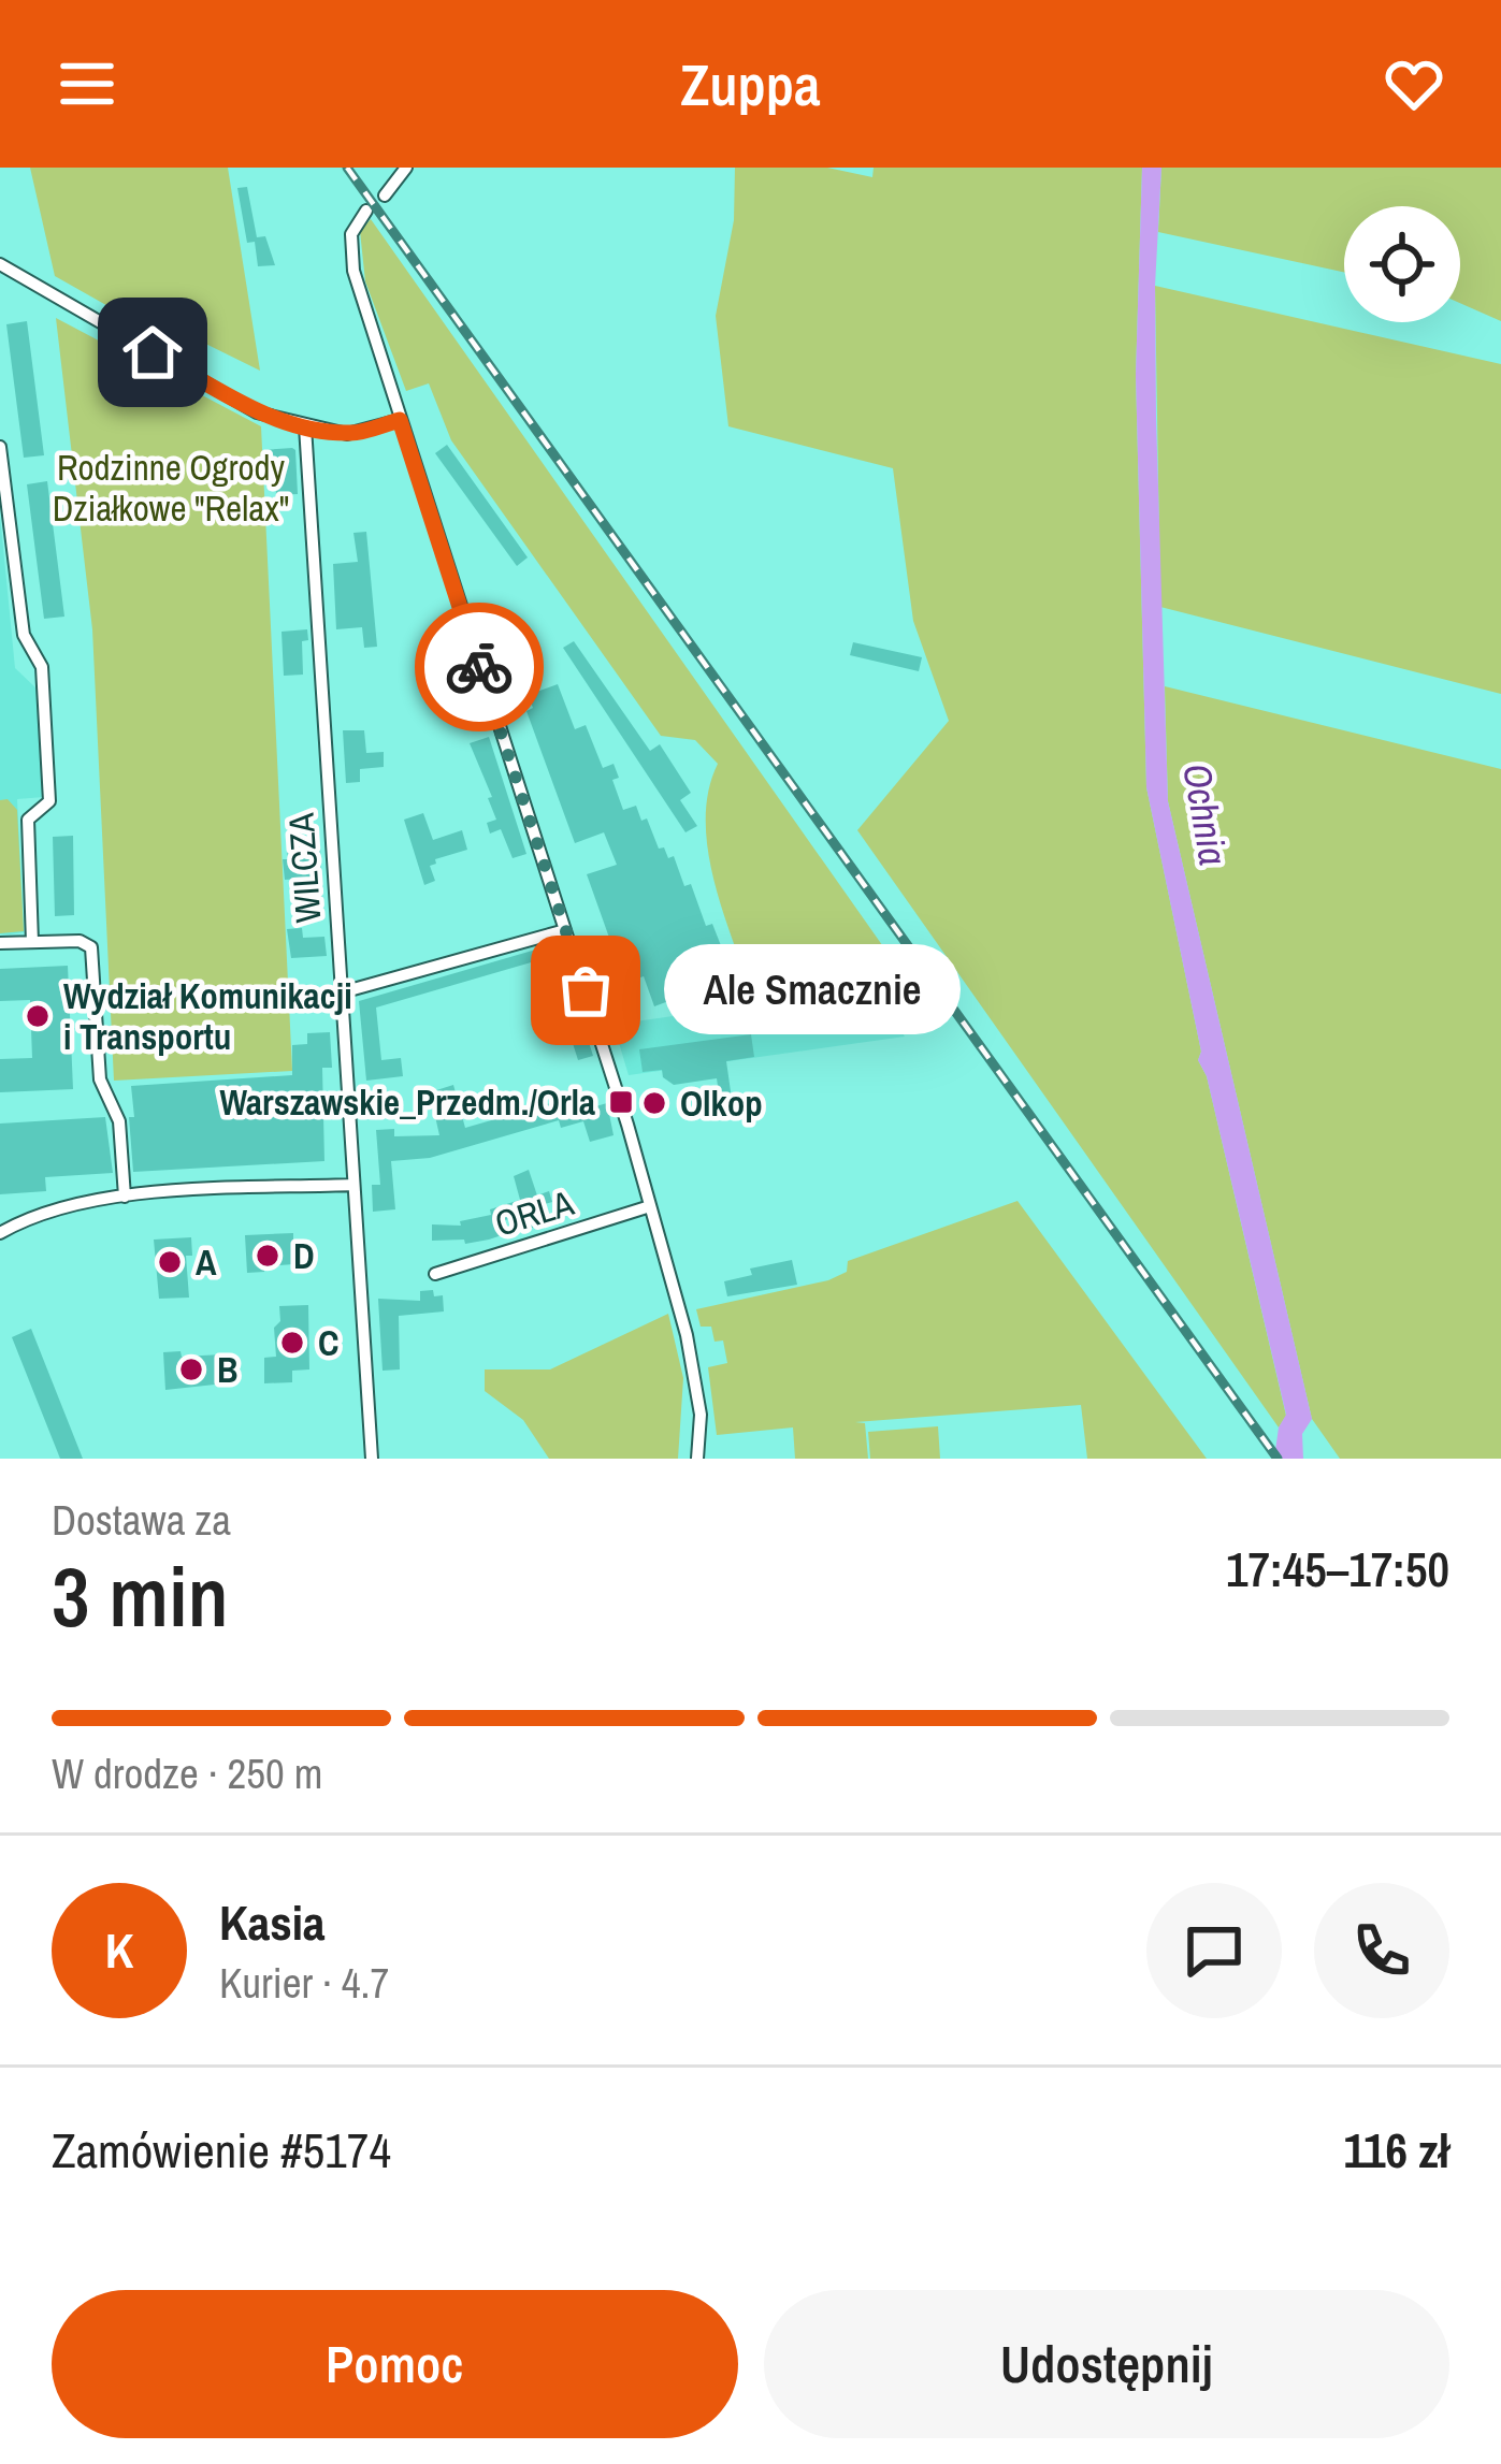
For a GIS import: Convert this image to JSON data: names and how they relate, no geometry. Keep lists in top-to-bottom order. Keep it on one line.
{"streets":{"street":["WILCZA","ORLA"]},"water":["Ochnia"],"parks":["Rodzinne Ogrody Działkowe \"Relax\""],"places":{"other":["Ale Smacznie","Wydział Komunikacji i Transportu","Olkop","D","A","C","B"],"transit":["Warszawskie_Przedm./Orla"]},"page":{"header":"Zuppa","bubble":"Ale Smacznie","heading":["3 min","Dostawa za","17:45–17:50"],"panel":["Kasia","Kurier · 4.7","Zamówienie #5174","116 zł"],"bar":"W drodze · 250 m","round":"K","buttons":["Pomoc","Udostępnij"]}}
